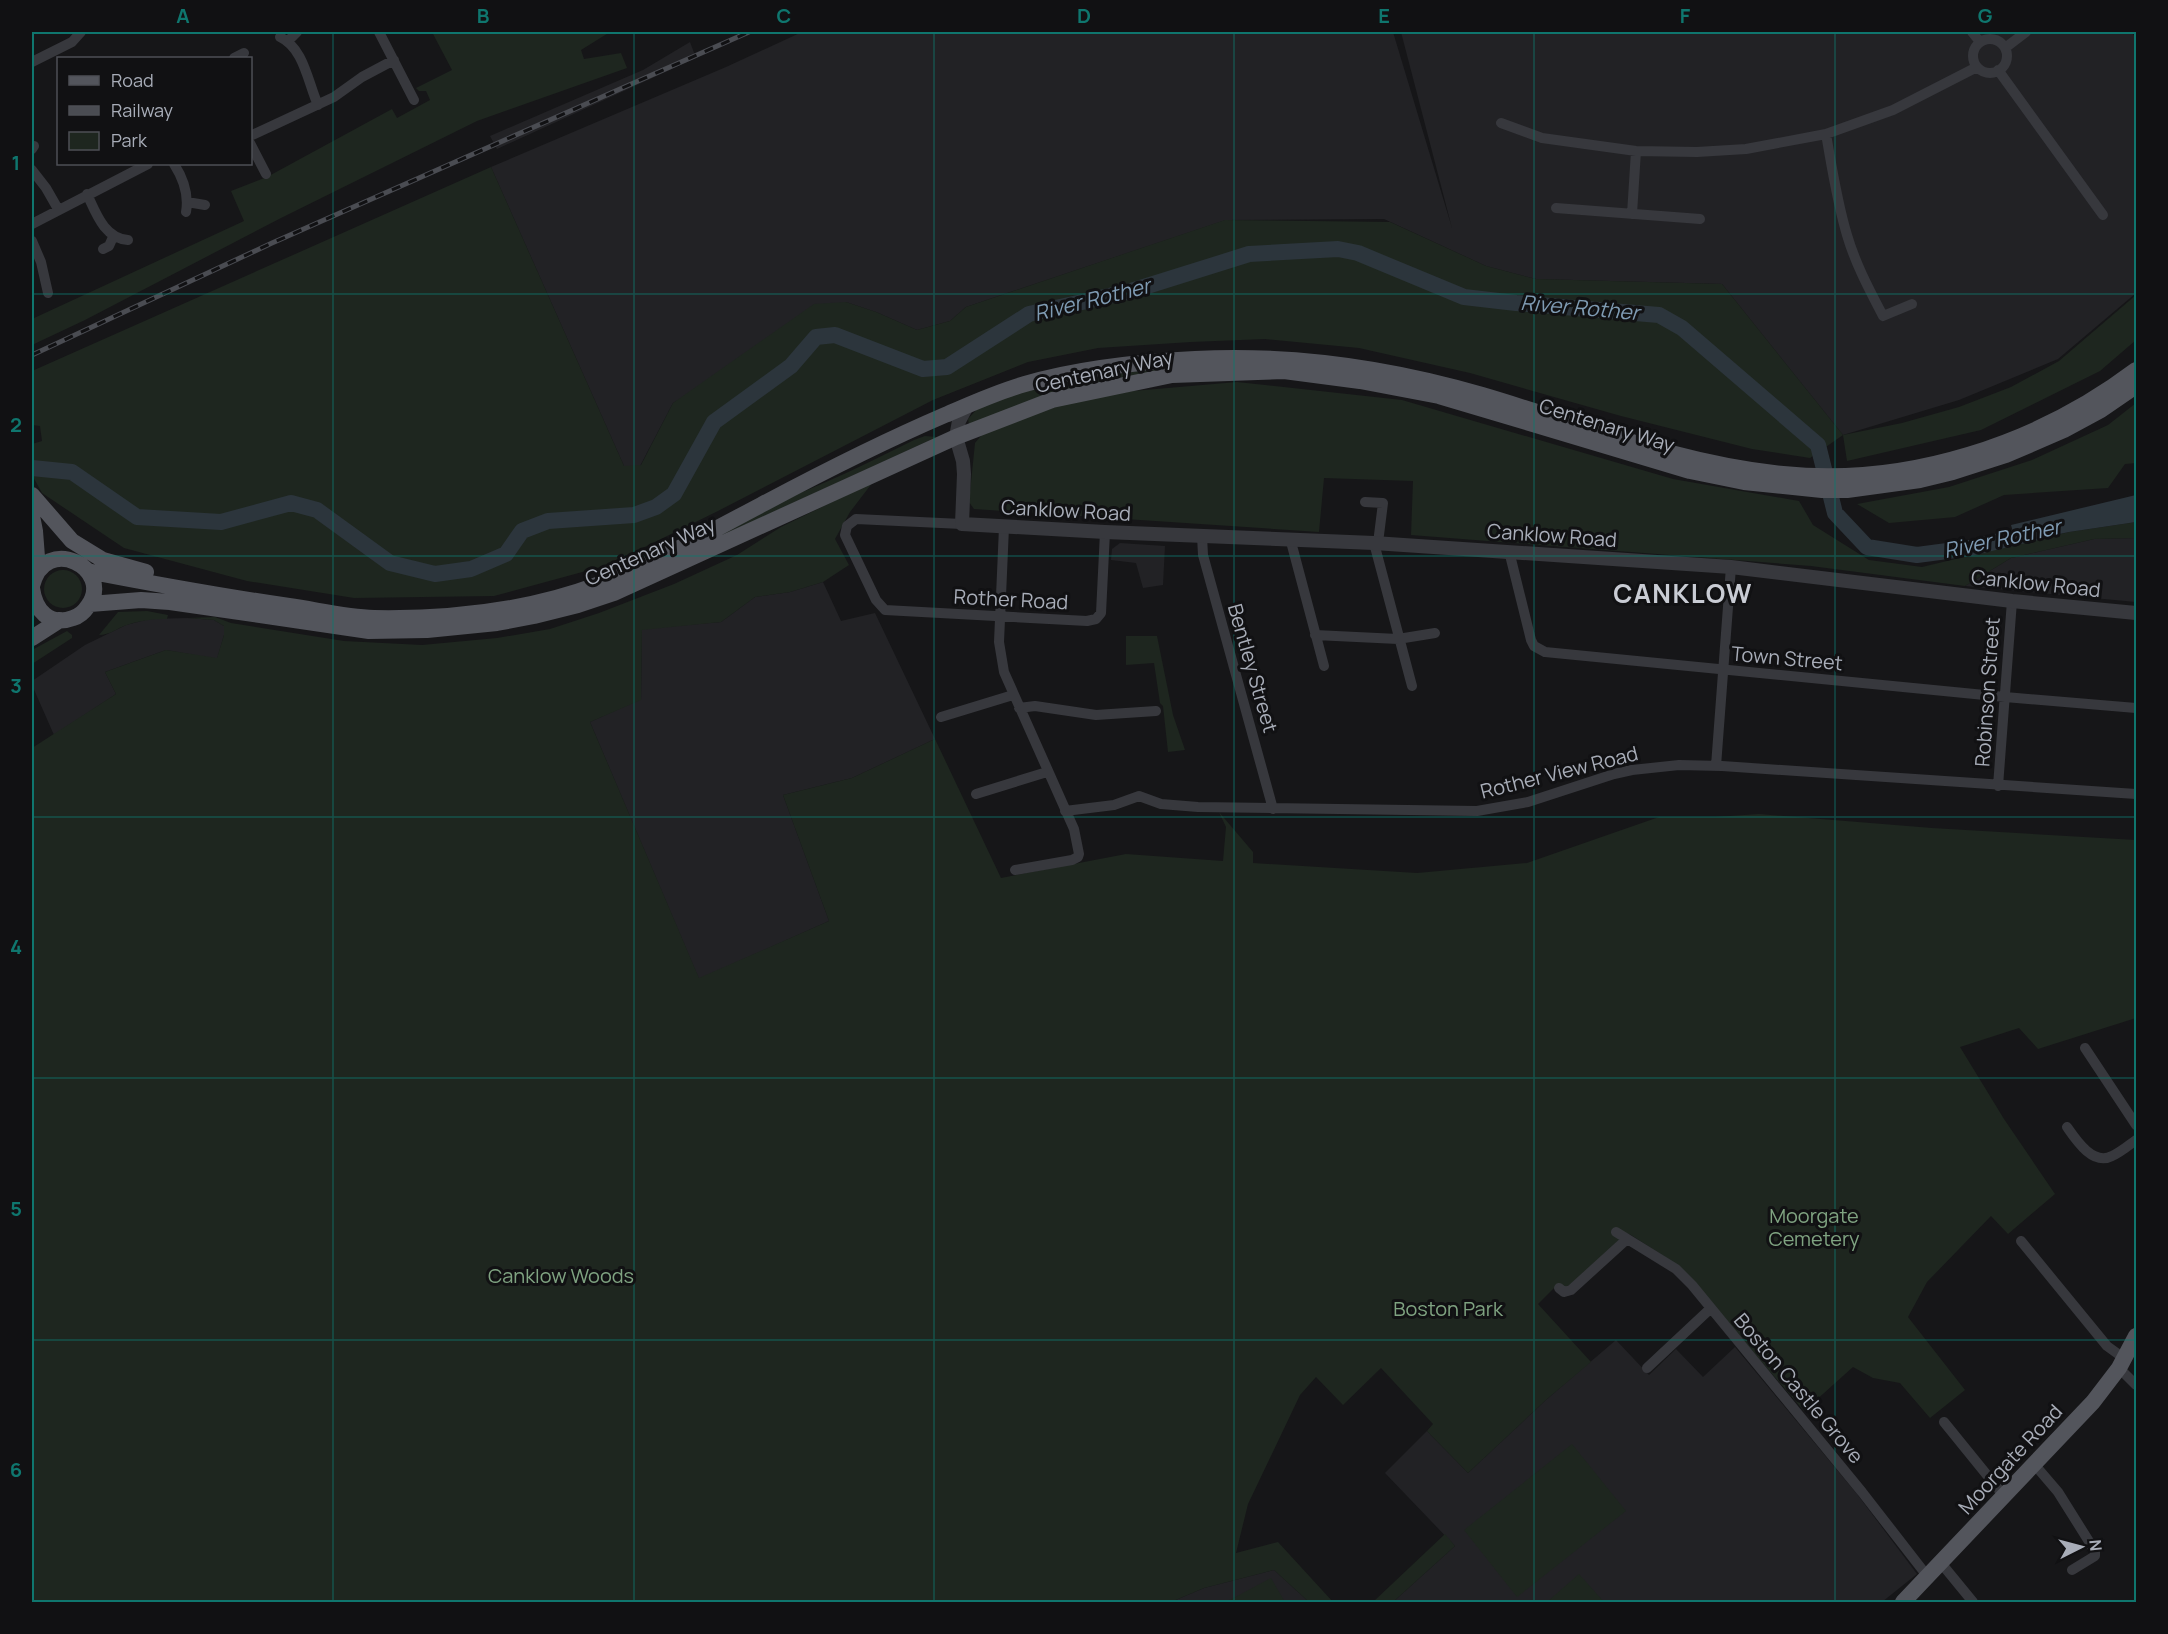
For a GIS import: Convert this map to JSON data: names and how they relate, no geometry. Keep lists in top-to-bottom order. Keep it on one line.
{"streets":{"main road":["Centenary Way","Moorgate Road"],"street":["Canklow Road","Rother Road","Town Street","Bentley Street","Robinson Street","Rother View Road","Boston Castle Grove"]},"crossings":[["Canklow Road","Rother Road"],["Canklow Road","Town Street"],["Canklow Road","Bentley Street"],["Canklow Road","Robinson Street"],["Town Street","Robinson Street"],["Bentley Street","Rother View Road"],["Robinson Street","Rother View Road"],["Boston Castle Grove","Moorgate Road"]],"districts":["CANKLOW"],"water":["River Rother"],"parks":["Moorgate Cemetery","Canklow Woods","Boston Park"],"legend":["Road","Railway","Park"],"north":"right","grid":{"columns":["A","B","C","D","E","F","G"],"rows":["1","2","3","4","5","6"]}}
